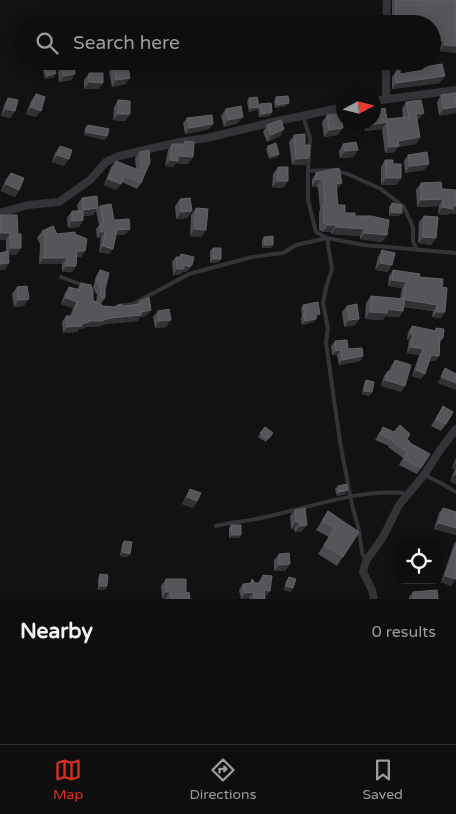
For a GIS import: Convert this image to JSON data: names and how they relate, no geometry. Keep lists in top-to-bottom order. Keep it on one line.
{"north":"right","page":{"search":"Search here","heading":["Nearby","0 results"],"nav":["Map","Directions","Saved"]}}
